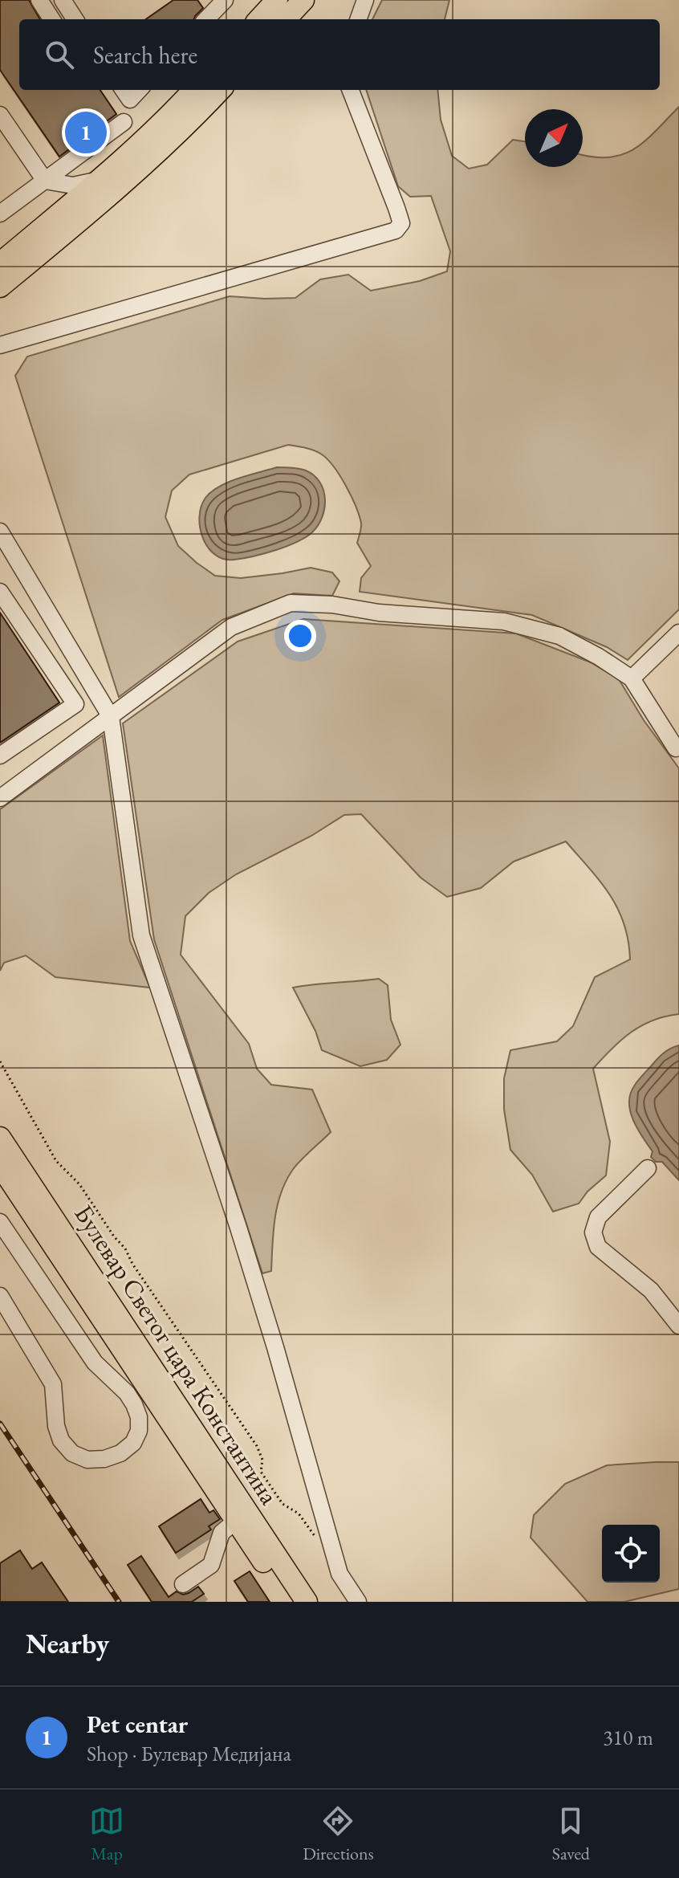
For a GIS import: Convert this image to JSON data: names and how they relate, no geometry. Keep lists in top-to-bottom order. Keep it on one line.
{"streets":{"main road":["Булевар Светог цара Константина"]},"north":"top right","page":{"search":"Search here","pins":"1","heading":"Nearby","list":[{"mark":"1","name":"Pet centar","note":"Shop · Булевар Медијана","value":"310 m"}],"nav":["Map","Directions","Saved"]}}
